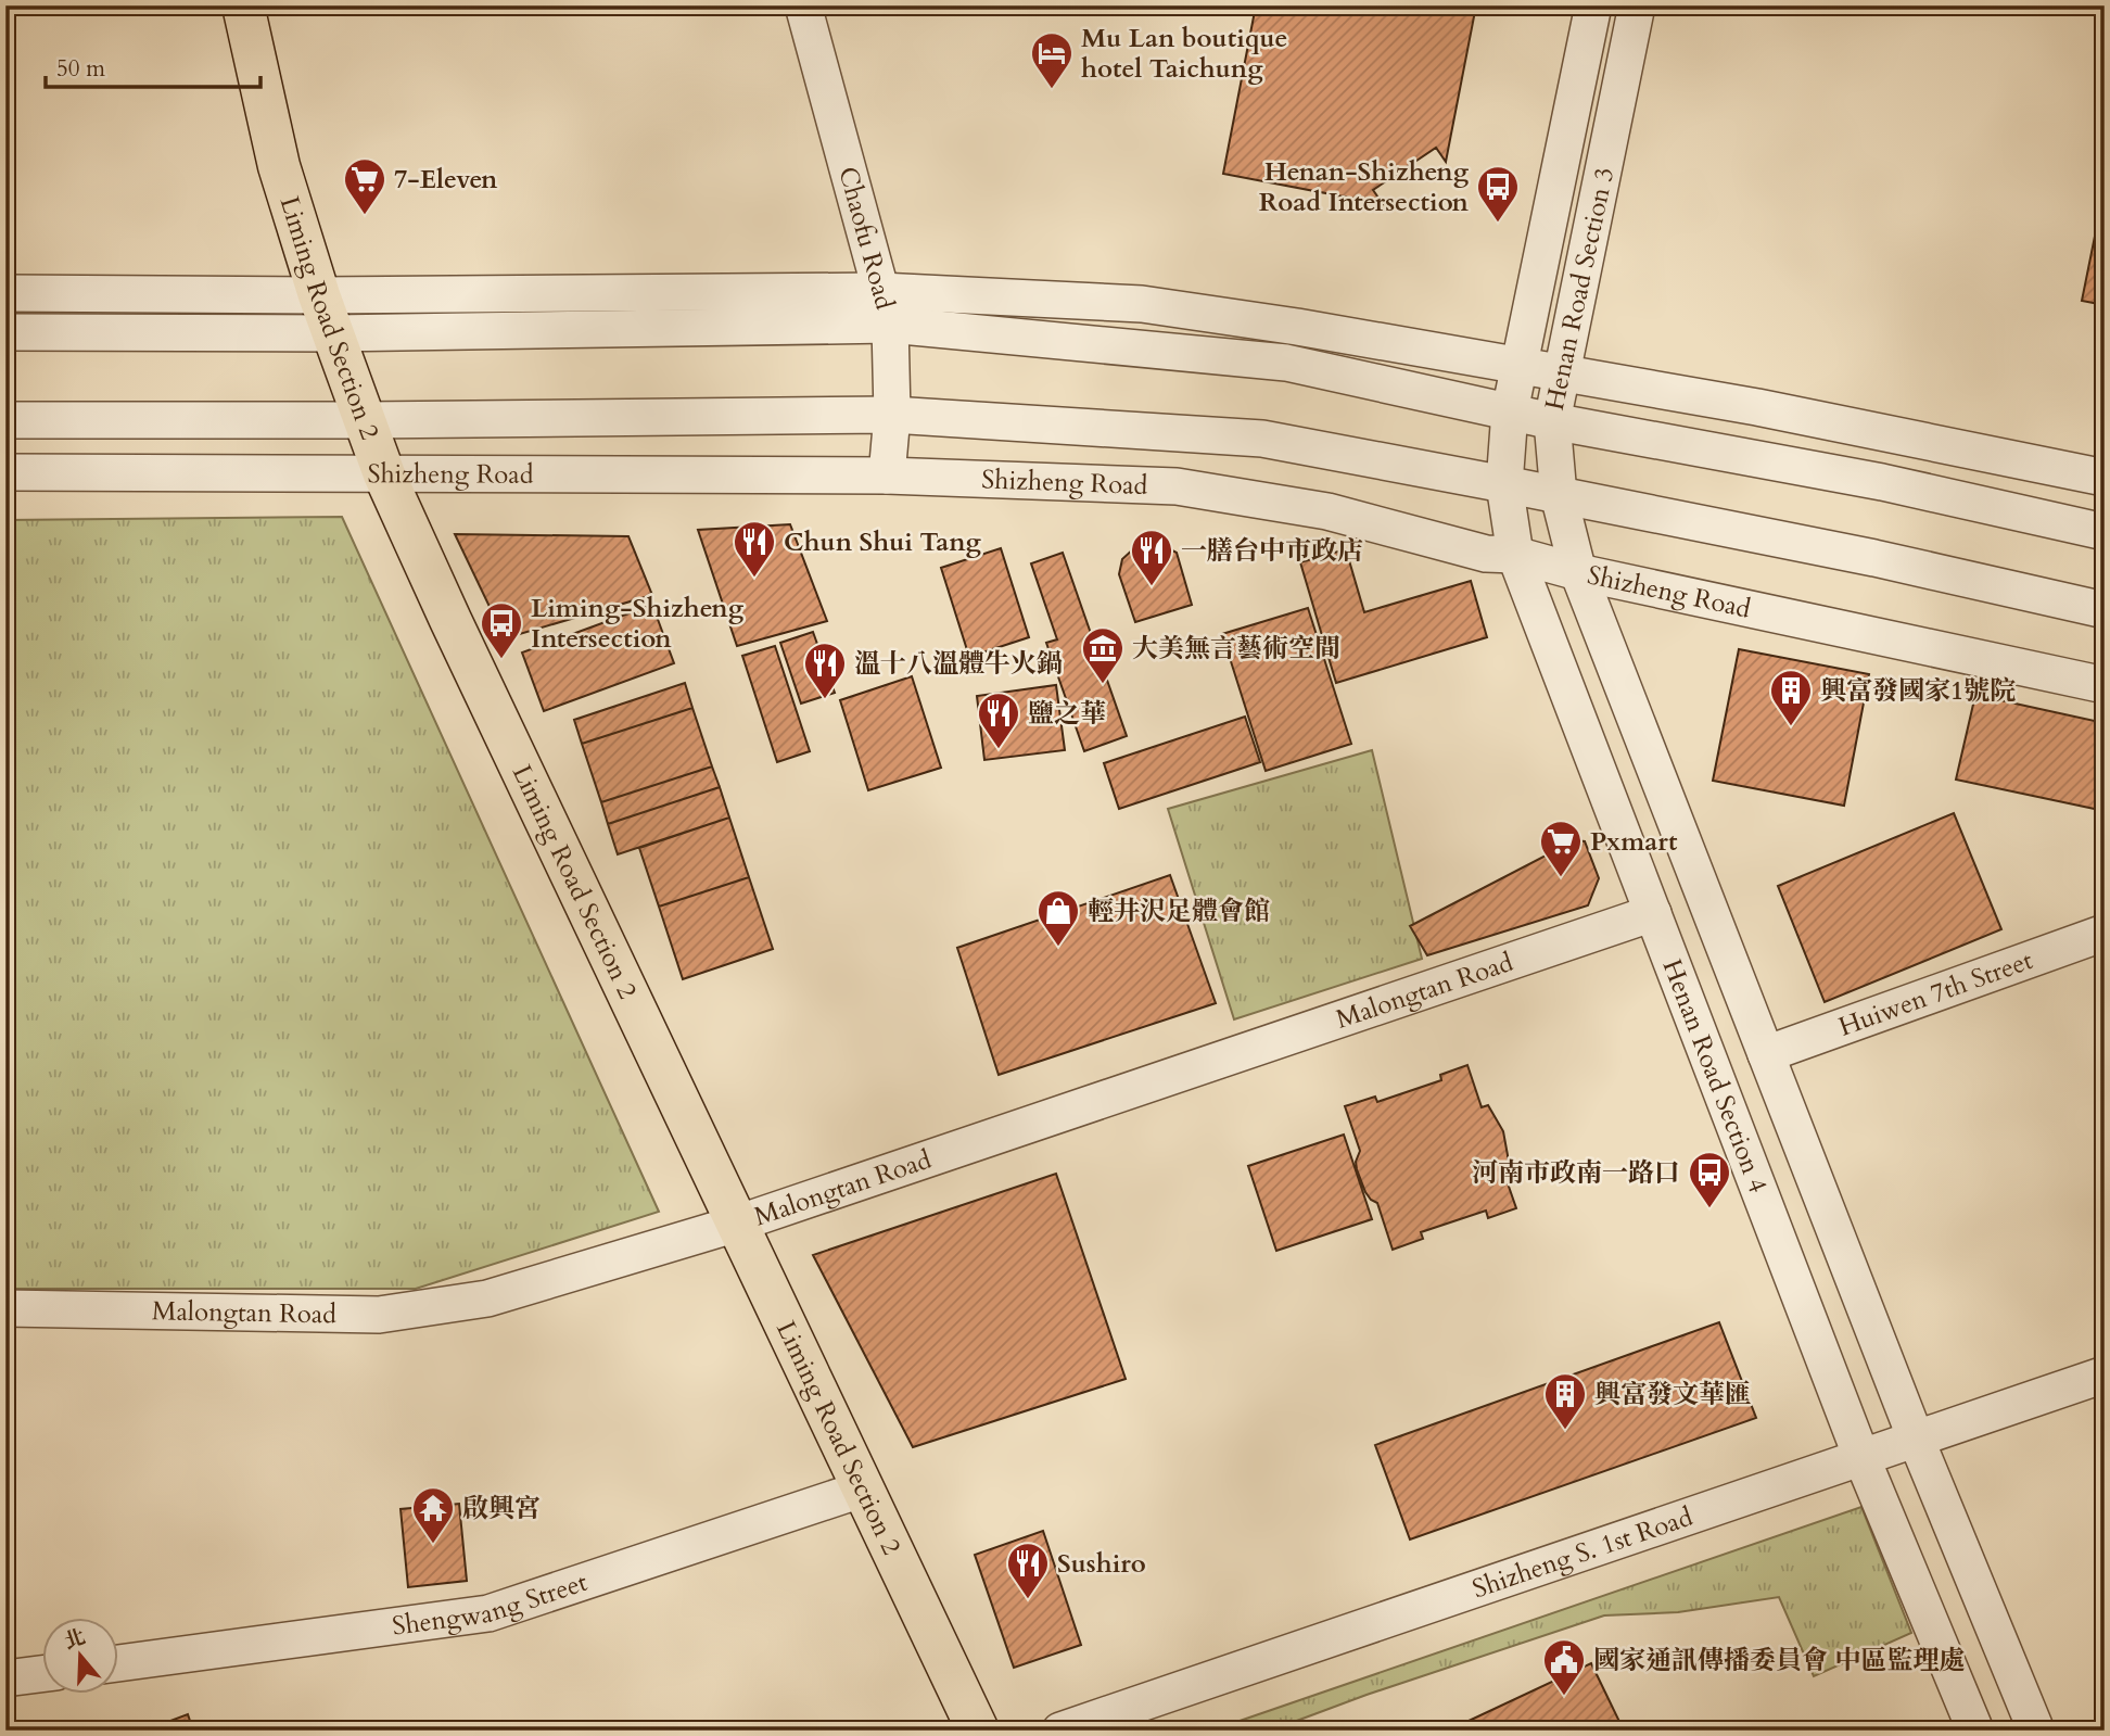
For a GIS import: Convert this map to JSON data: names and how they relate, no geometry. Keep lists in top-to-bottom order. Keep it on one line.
{"streets":{"main road":["Liming Road Section 2"],"street":["Chaofu Road","Henan Road Section 3","Shizheng Road","Malongtan Road","Huiwen 7th Street","Henan Road Section 4","Shizheng S. 1st Road","Shengwang Street"]},"crossings":[["Chaofu Road","Shizheng Road"],["Henan Road Section 3","Shizheng Road"],["Henan Road Section 3","Henan Road Section 4"],["Liming Road Section 2","Shizheng Road"],["Liming Road Section 2","Malongtan Road"],["Liming Road Section 2","Shengwang Street"],["Shizheng Road","Henan Road Section 4"],["Malongtan Road","Henan Road Section 4"],["Huiwen 7th Street","Henan Road Section 4"],["Henan Road Section 4","Shizheng S. 1st Road"]],"places":{"hotel":["Mu Lan boutique hotel Taichung"],"supermarket":["7-Eleven","Pxmart"],"bus stop":["Henan-Shizheng Road Intersection","Liming-Shizheng Intersection","河南市政南一路口"],"restaurant":["Chun Shui Tang","一膳台中市政店","溫十八溫體牛火鍋","鹽之華","Sushiro"],"museum":["大美無言藝術空間"],"building":["興富發國家1號院","興富發文華匯"],"shop":["輕井沢足體會館"],"temple":["啟興宮"],"public building":["國家通訊傳播委員會 中區監理處"]},"scale_bar":"50 m","north":"top"}
